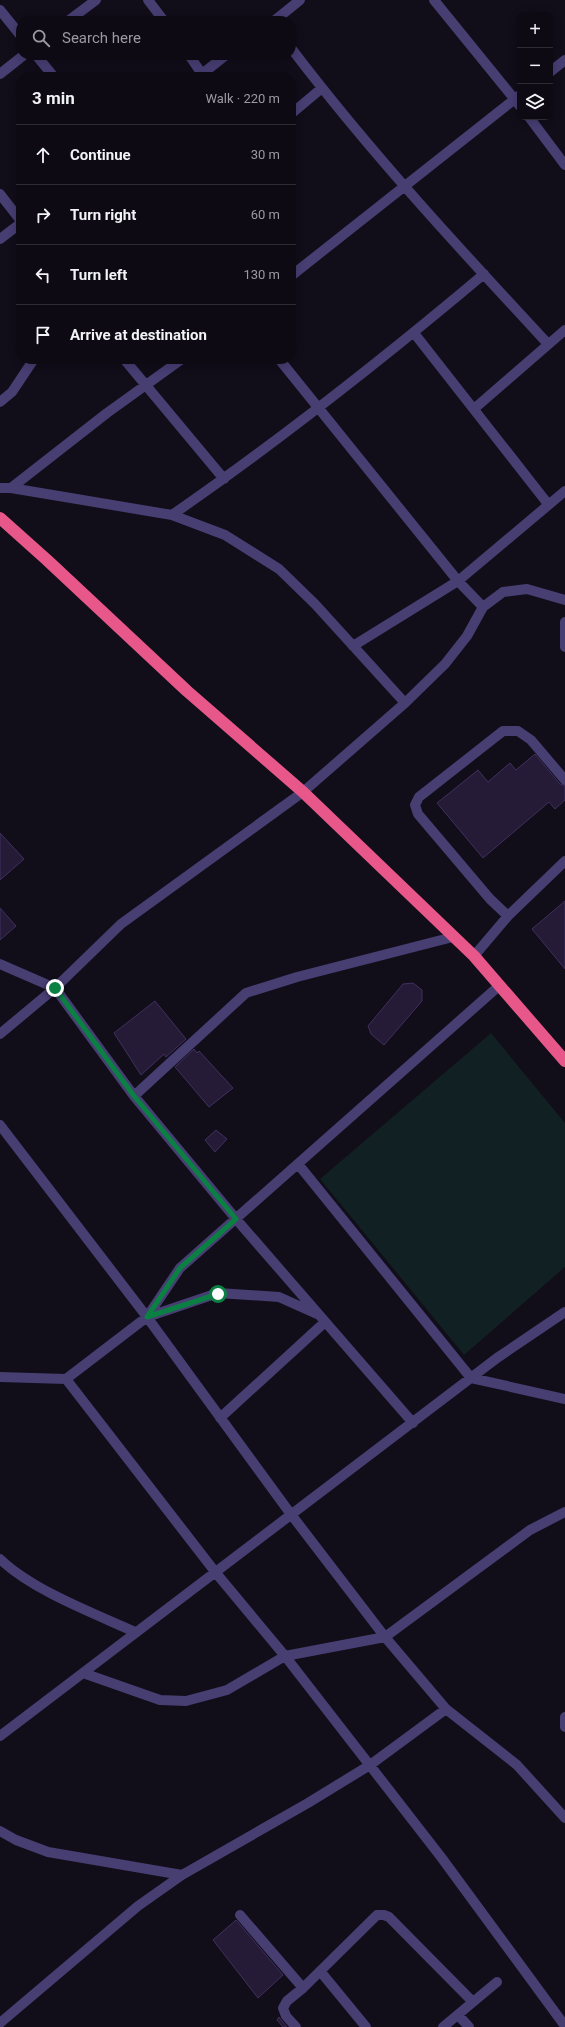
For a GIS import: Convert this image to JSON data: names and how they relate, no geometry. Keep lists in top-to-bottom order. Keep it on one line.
{"page":{"map_buttons":["+","−"],"search":"Search here","heading":["3 min","Walk · 220 m"],"list":[["Continue","30 m"],["Turn right","60 m"],["Turn left","130 m"],"Arrive at destination"]}}
